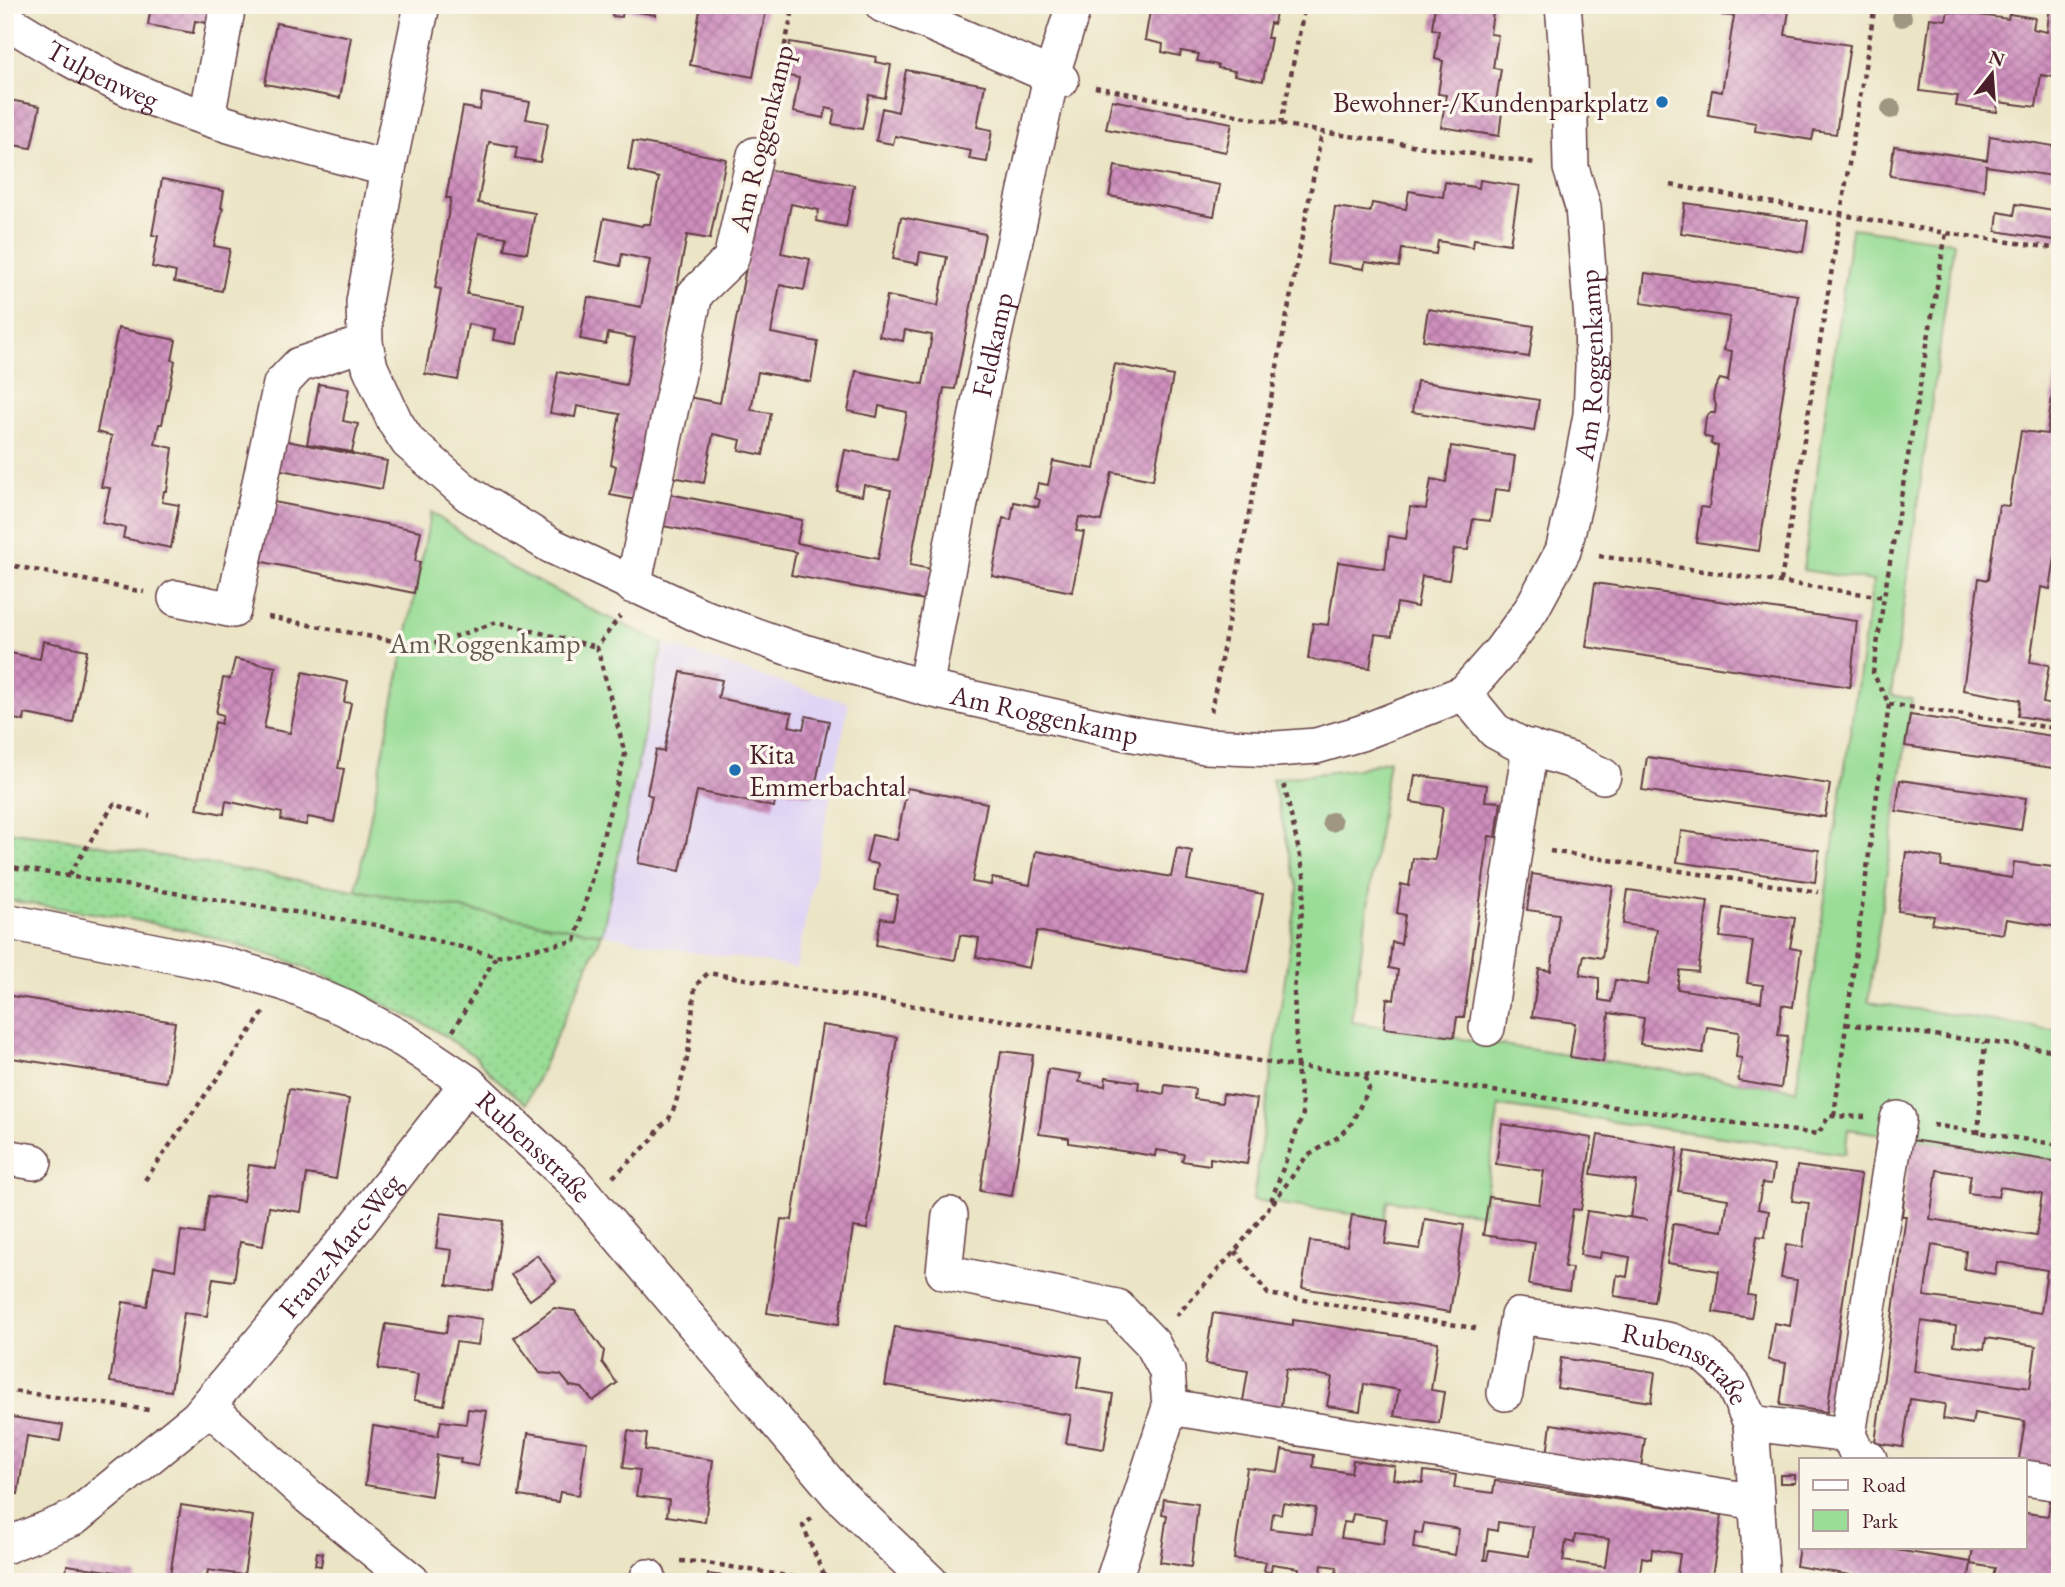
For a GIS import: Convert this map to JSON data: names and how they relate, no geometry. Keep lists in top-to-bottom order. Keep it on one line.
{"streets":{"street":["Tulpenweg","Am Roggenkamp","Feldkamp","Rubensstraße","Franz-Marc-Weg"]},"crossings":[["Tulpenweg","Am Roggenkamp"],["Am Roggenkamp","Feldkamp"],["Rubensstraße","Franz-Marc-Weg"]],"parks":["Am Roggenkamp"],"places":["Bewohner-/Kundenparkplatz","Kita Emmerbachtal"],"legend":["Road","Park"],"north":"top"}
